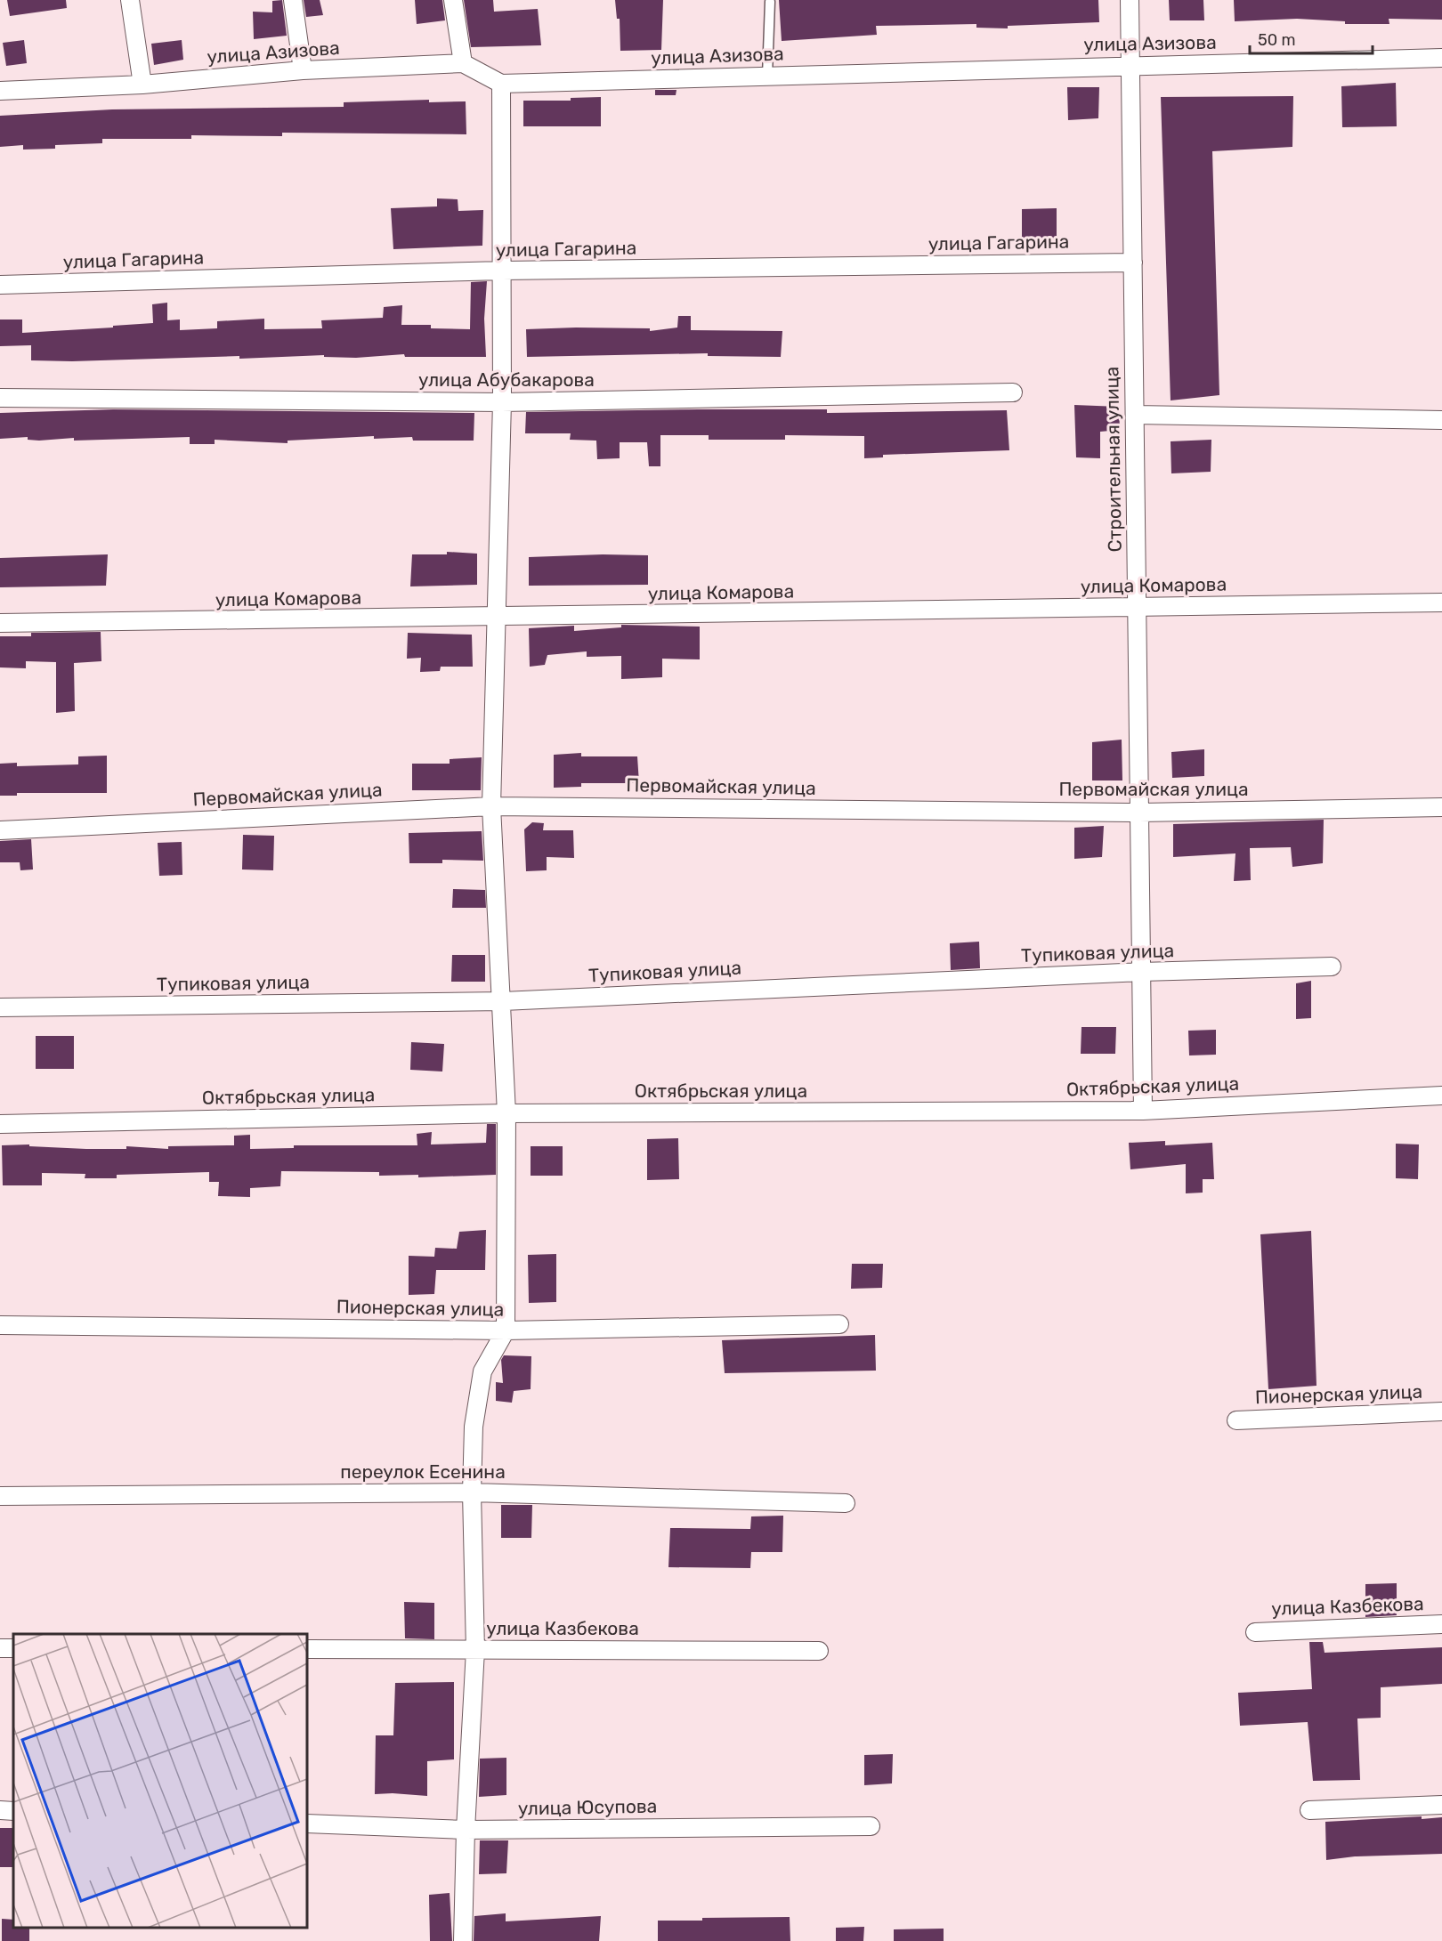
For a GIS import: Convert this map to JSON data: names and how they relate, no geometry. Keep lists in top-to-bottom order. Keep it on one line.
{"streets":{"street":["улица Азизова","улица Гагарина","улица Абубакарова","Строительная улица","улица Комарова","Первомайская улица","Тупиковая улица","Октябрьская улица","Пионерская улица","переулок Есенина","улица Казбекова","улица Юсупова"]},"crossings":[["улица Азизова","Строительная улица"],["улица Гагарина","Строительная улица"],["Строительная улица","улица Комарова"],["Строительная улица","Первомайская улица"],["Строительная улица","Тупиковая улица"],["Строительная улица","Октябрьская улица"]],"scale_bar":"50 m"}
